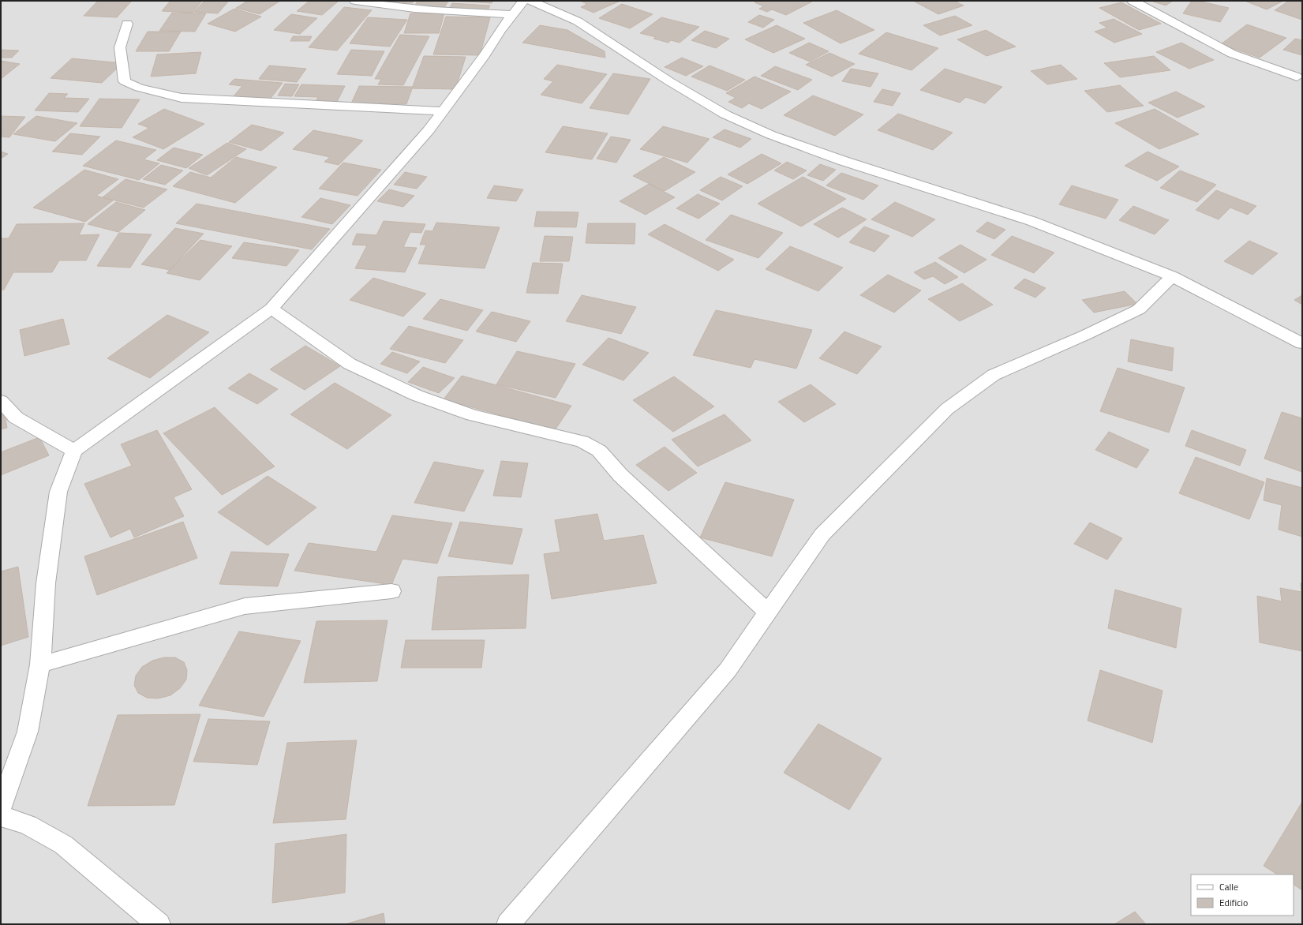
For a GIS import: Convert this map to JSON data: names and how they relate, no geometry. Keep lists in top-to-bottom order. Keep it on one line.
{"legend":["Calle","Edificio"]}
